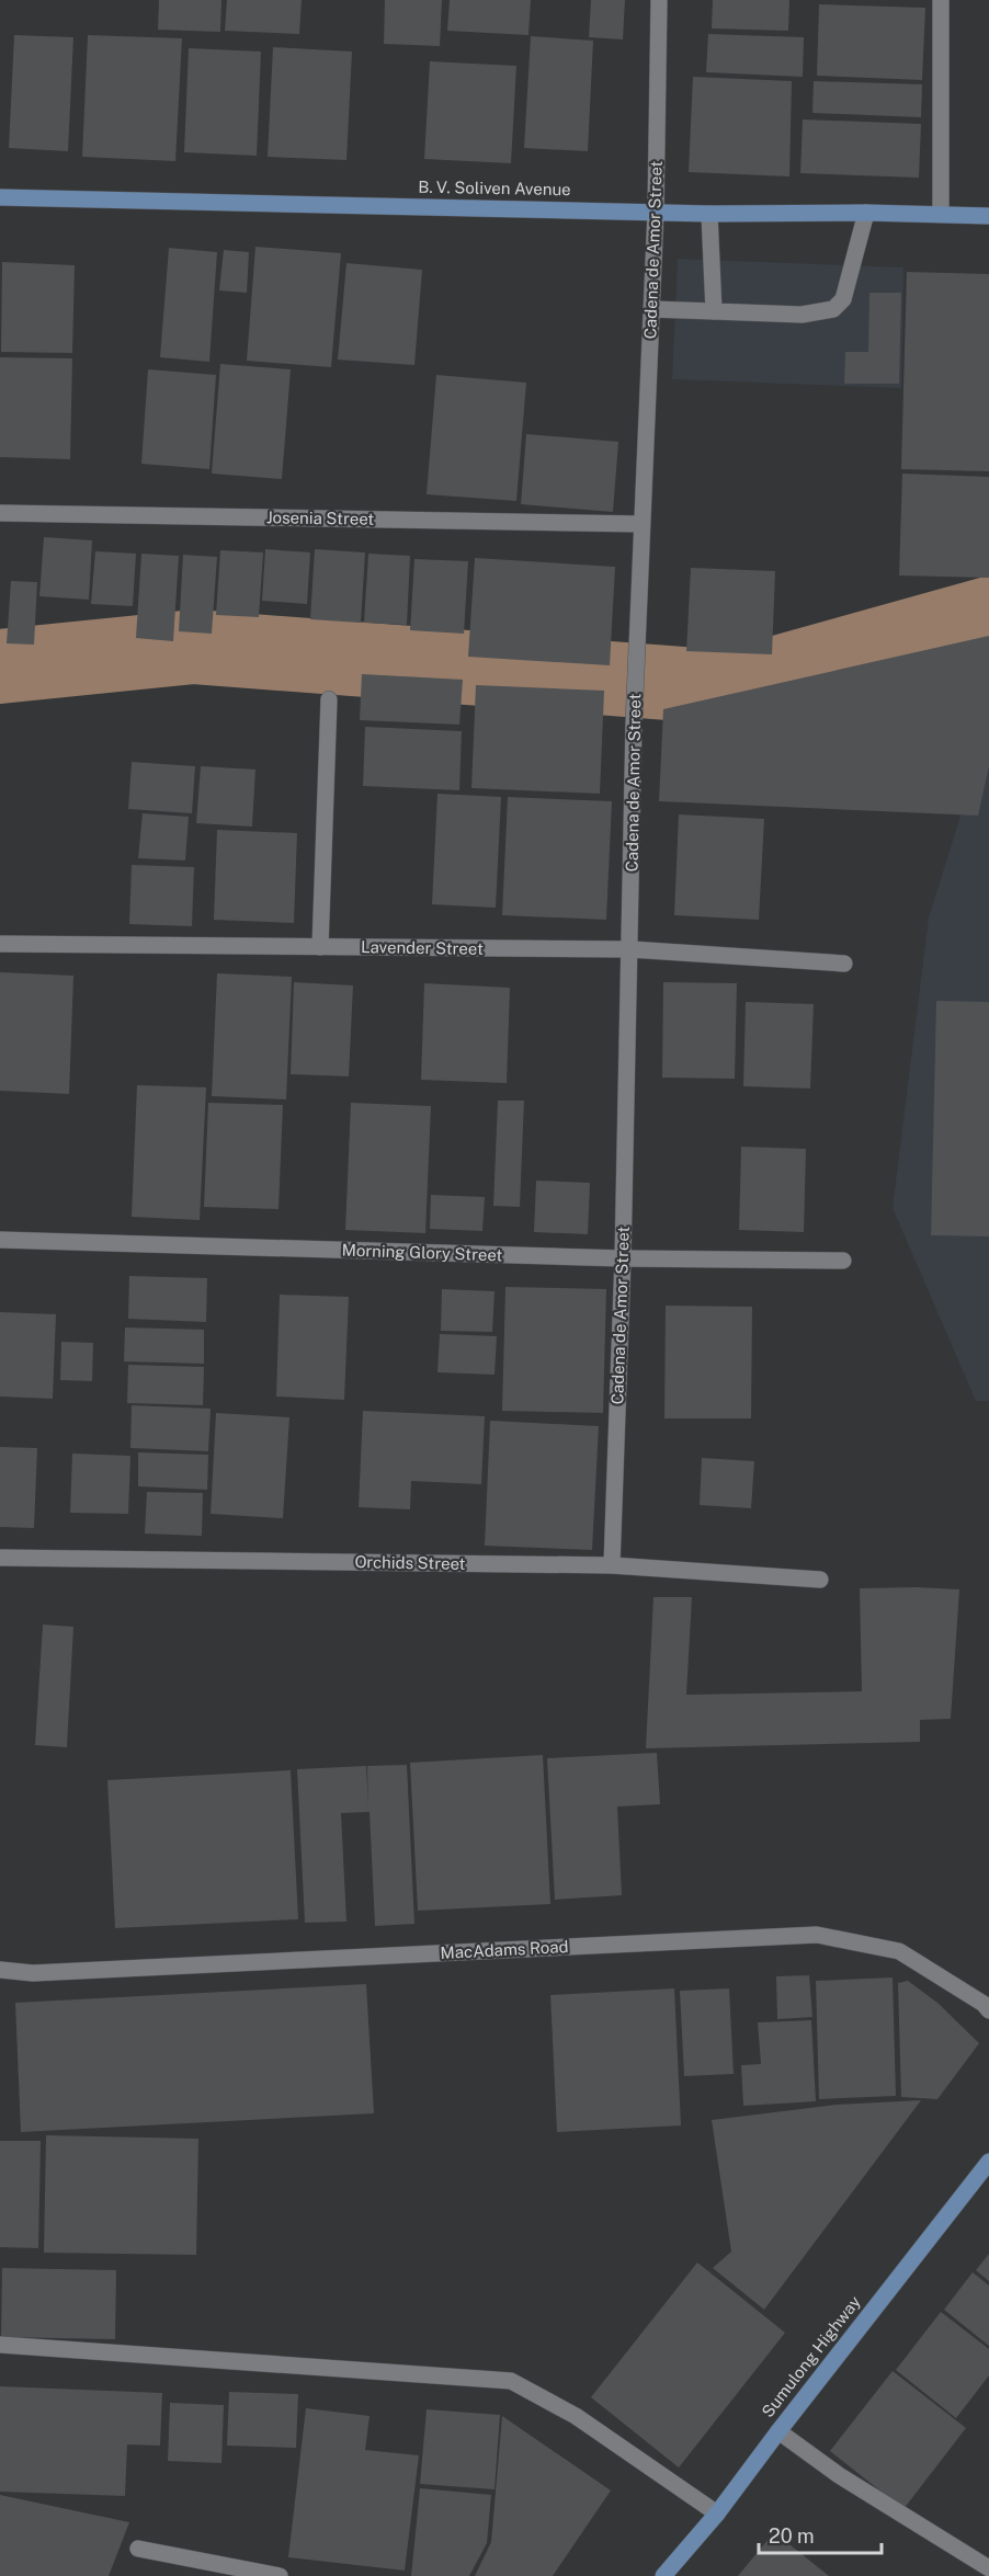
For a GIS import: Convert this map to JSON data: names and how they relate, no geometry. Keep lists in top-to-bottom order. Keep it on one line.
{"streets":{"main road":["B. V. Soliven Avenue","Sumulong Highway"],"street":["Cadena de Amor Street","Josenia Street","Lavender Street","Morning Glory Street","Orchids Street","MacAdams Road"]},"crossings":[["B. V. Soliven Avenue","Cadena de Amor Street"],["Cadena de Amor Street","Josenia Street"],["Cadena de Amor Street","Lavender Street"],["Cadena de Amor Street","Morning Glory Street"],["Cadena de Amor Street","Orchids Street"]],"scale_bar":"20 m"}
